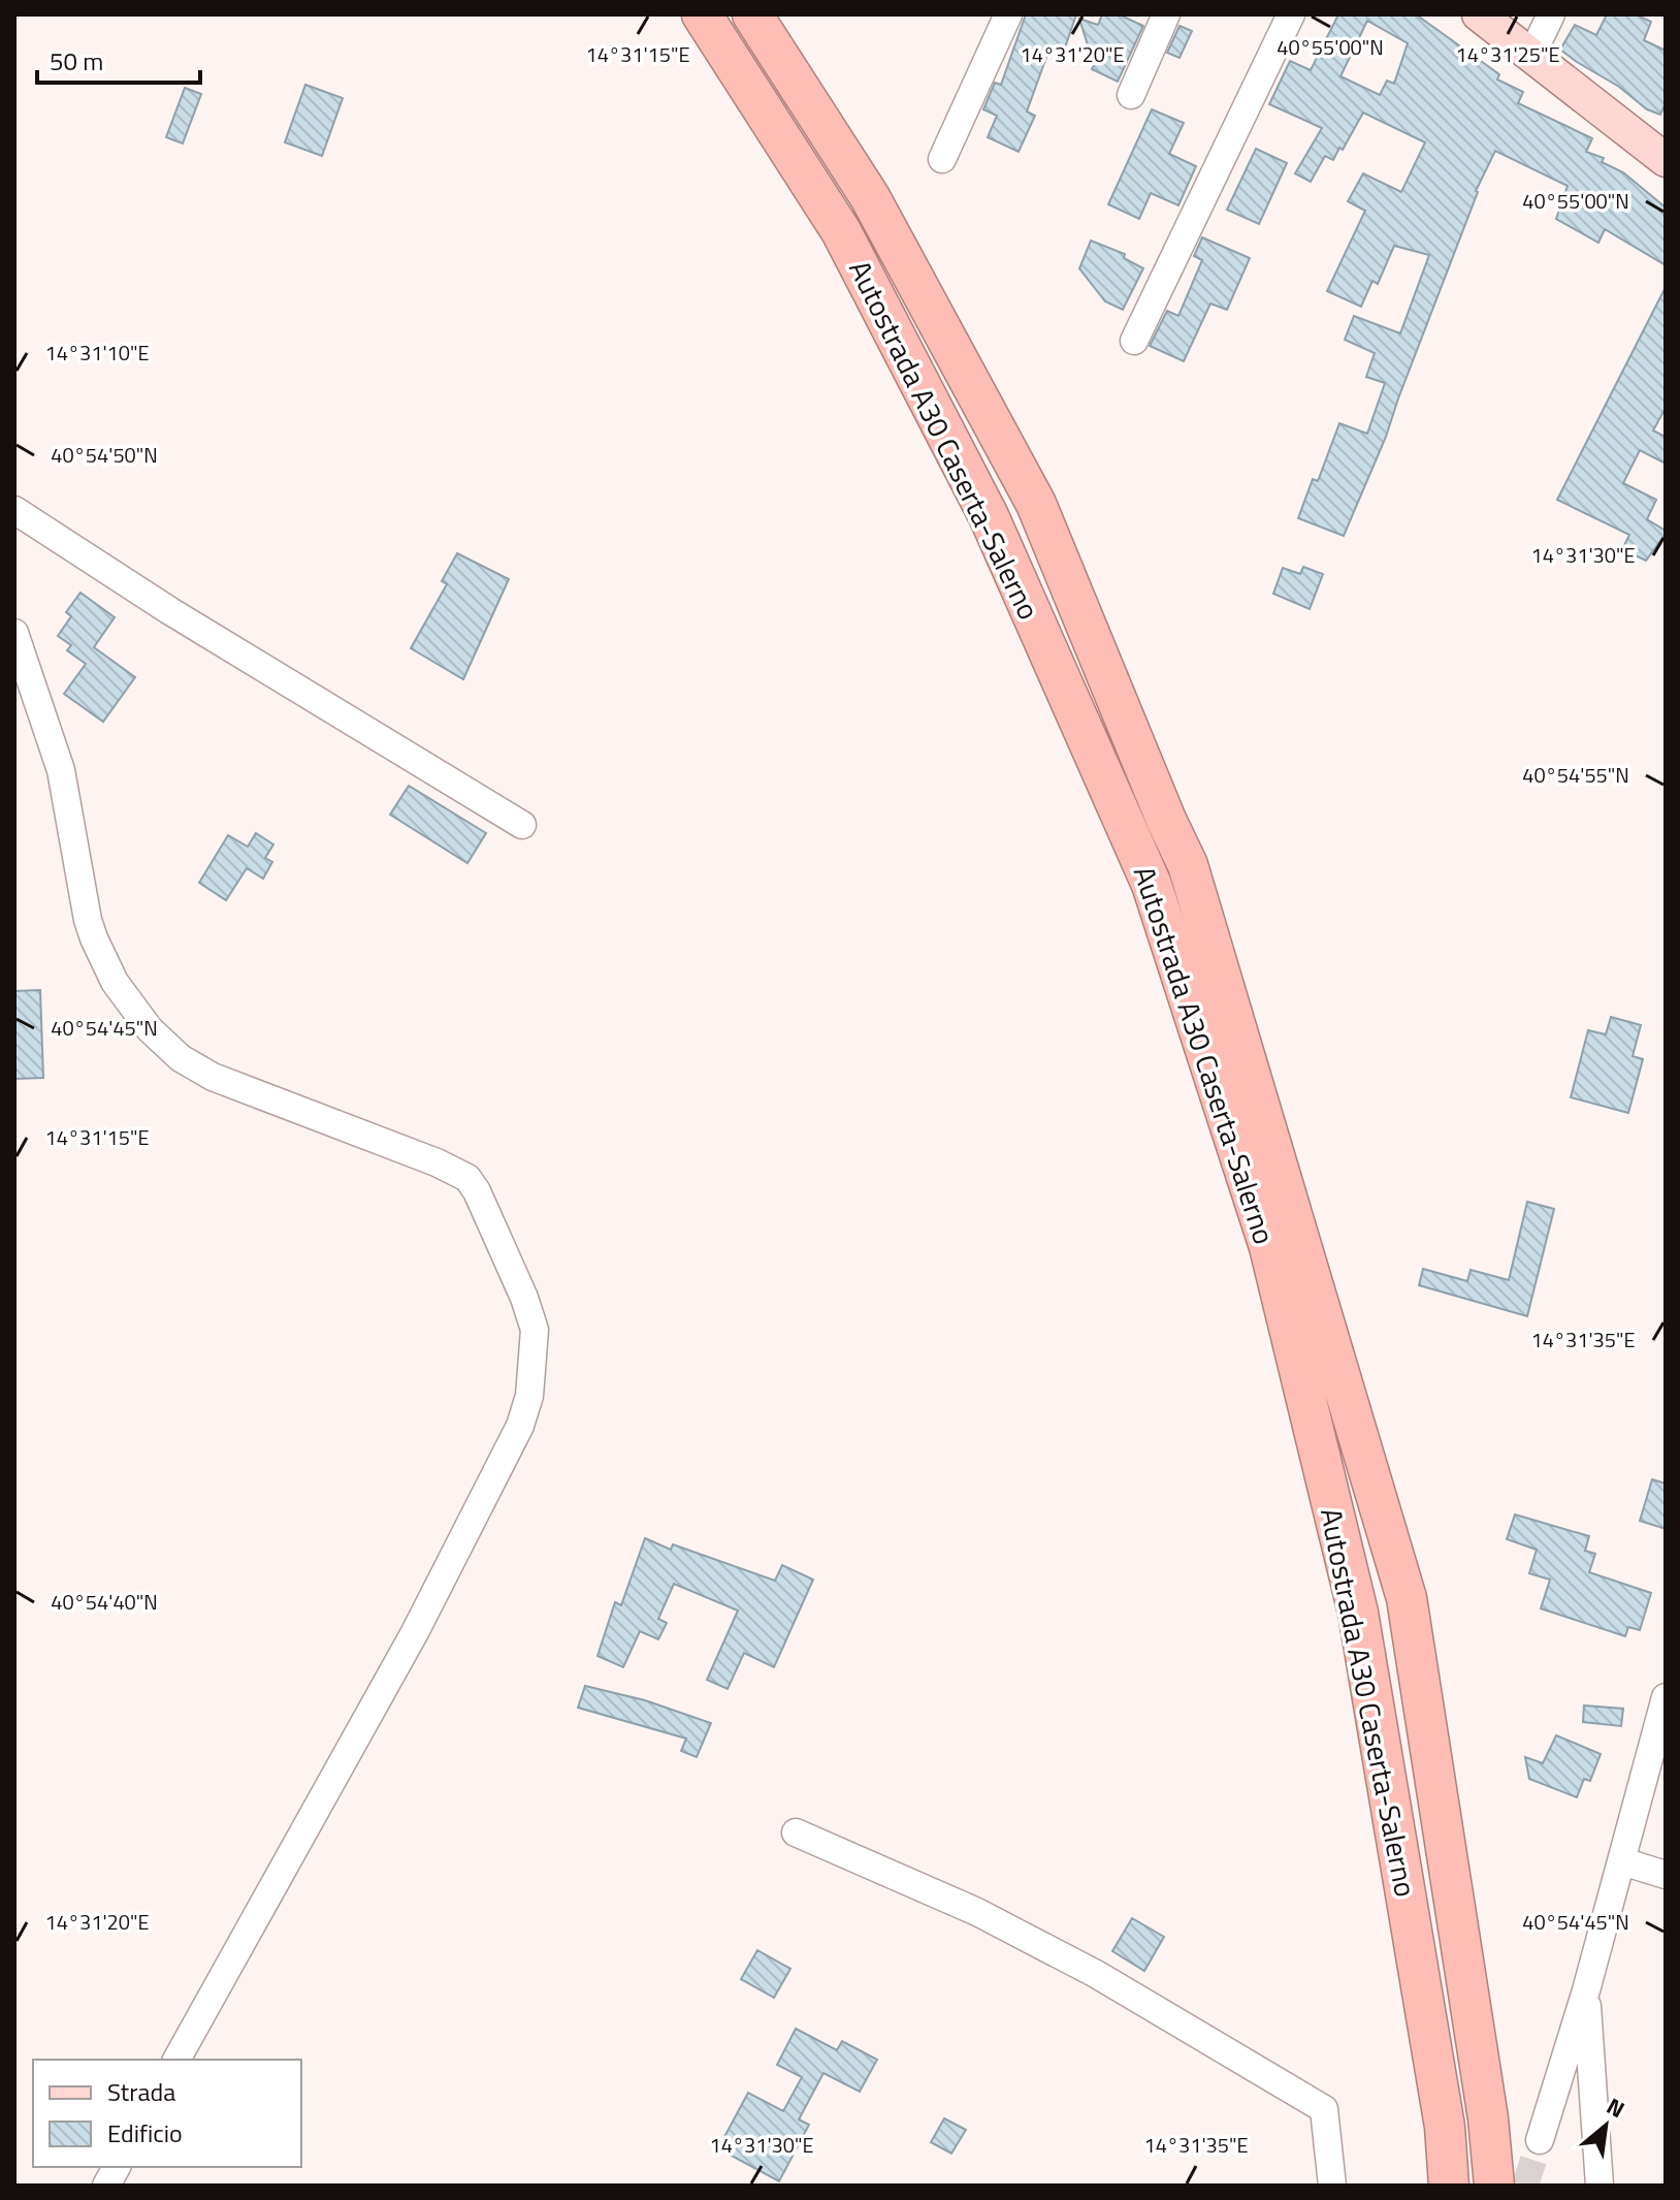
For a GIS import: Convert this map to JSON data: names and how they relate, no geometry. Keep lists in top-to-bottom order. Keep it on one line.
{"streets":{"highway":["Autostrada A30 Caserta-Salerno"]},"legend":["Strada","Edificio"],"scale_bar":"50 m","north":"top right","coordinates":["40°55'00\"N","14°31'15\"E","14°31'20\"E","14°31'25\"E","14°31'10\"E","40°54'50\"N","14°31'30\"E","40°54'55\"N","40°54'45\"N","14°31'35\"E","40°54'40\"N"]}
